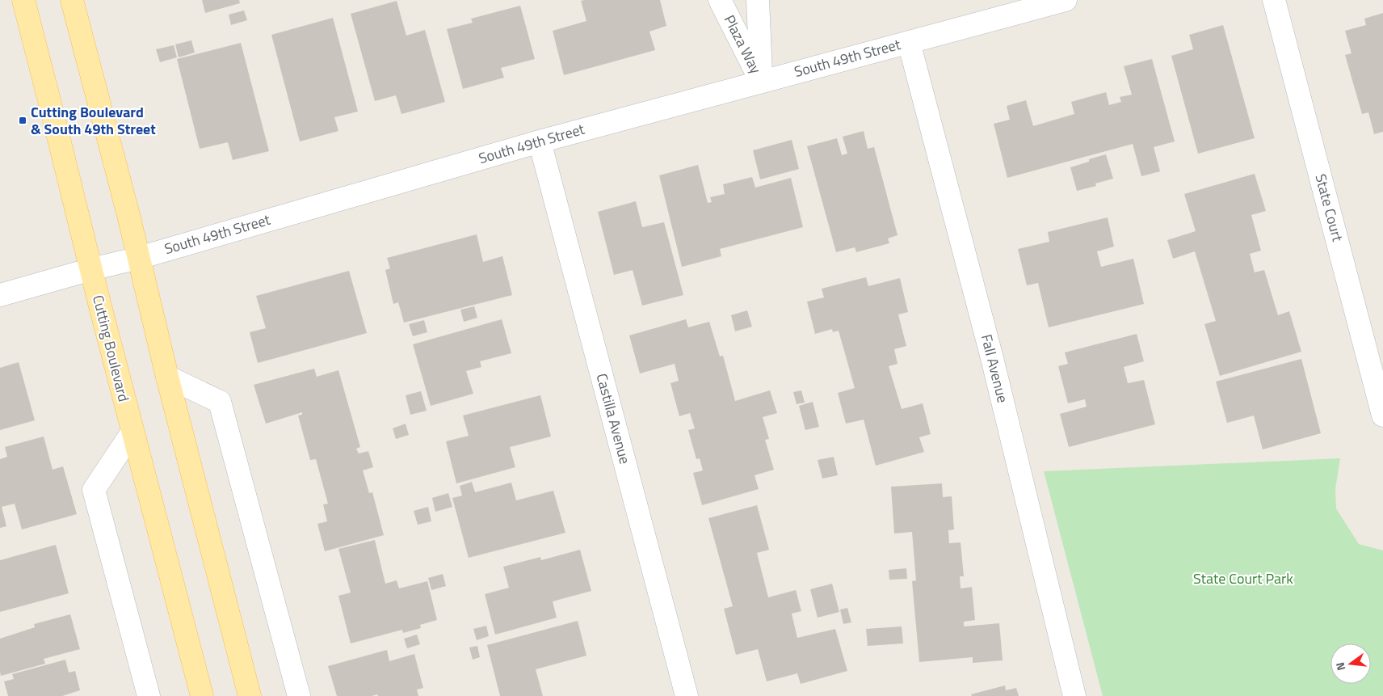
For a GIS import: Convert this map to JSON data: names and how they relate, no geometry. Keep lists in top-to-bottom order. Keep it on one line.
{"streets":{"main road":["Cutting Boulevard"],"street":["Plaza Way","South 49th Street","State Court","Fall Avenue","Castilla Avenue"]},"crossings":[["Plaza Way","South 49th Street"],["South 49th Street","Cutting Boulevard"],["South 49th Street","Fall Avenue"],["South 49th Street","Castilla Avenue"]],"parks":["State Court Park"],"places":{"transit":["Cutting Boulevard & South 49th Street"]},"north":"left"}
